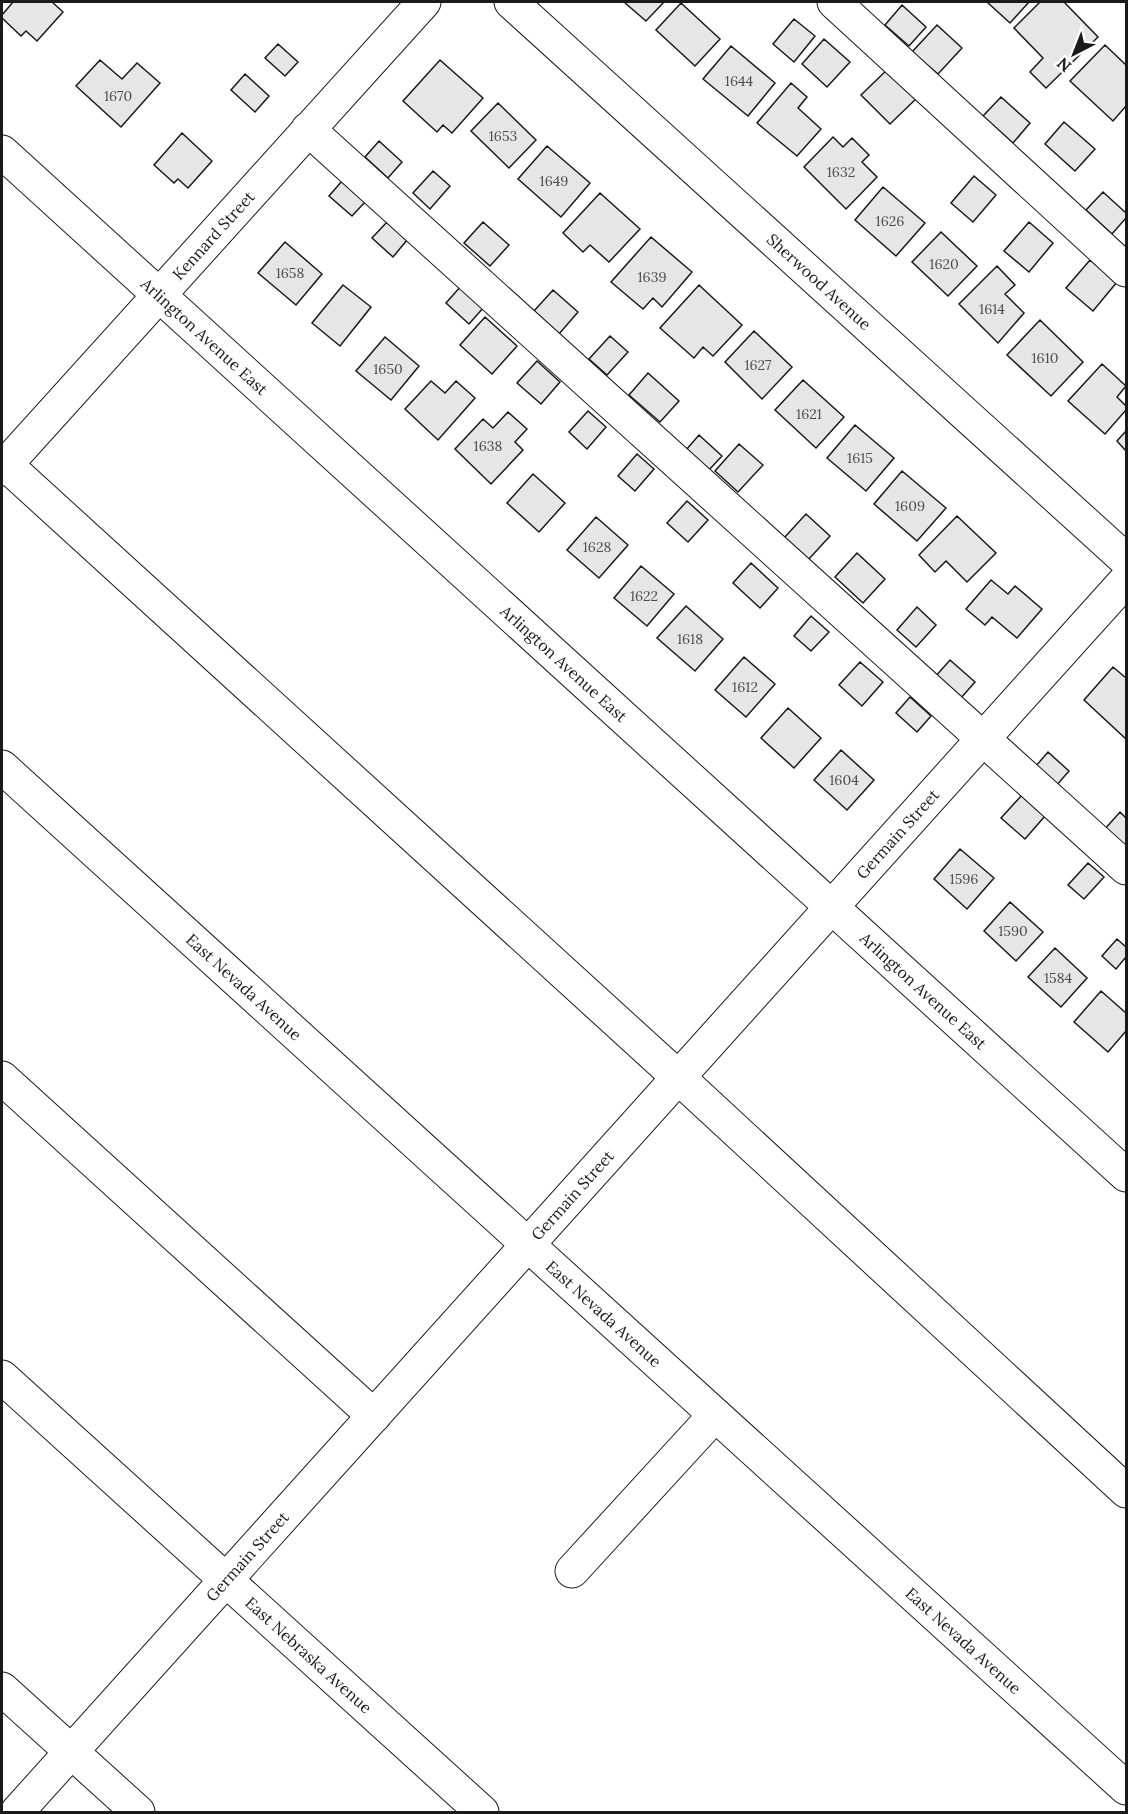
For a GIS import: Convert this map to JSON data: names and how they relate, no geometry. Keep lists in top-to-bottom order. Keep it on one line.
{"streets":{"street":["Kennard Street","Sherwood Avenue","Arlington Avenue East","Germain Street","East Nevada Avenue","East Nebraska Avenue"]},"crossings":[["Kennard Street","Arlington Avenue East"],["Arlington Avenue East","Germain Street"],["Germain Street","East Nevada Avenue"],["Germain Street","East Nebraska Avenue"]],"house_numbers":["1644","1670","1653","1632","1649","1626","1620","1658","1639","1614","1610","1627","1650","1621","1638","1615","1609","1628","1622","1618","1612","1604","1596","1590","1584"],"north":"bottom left"}
